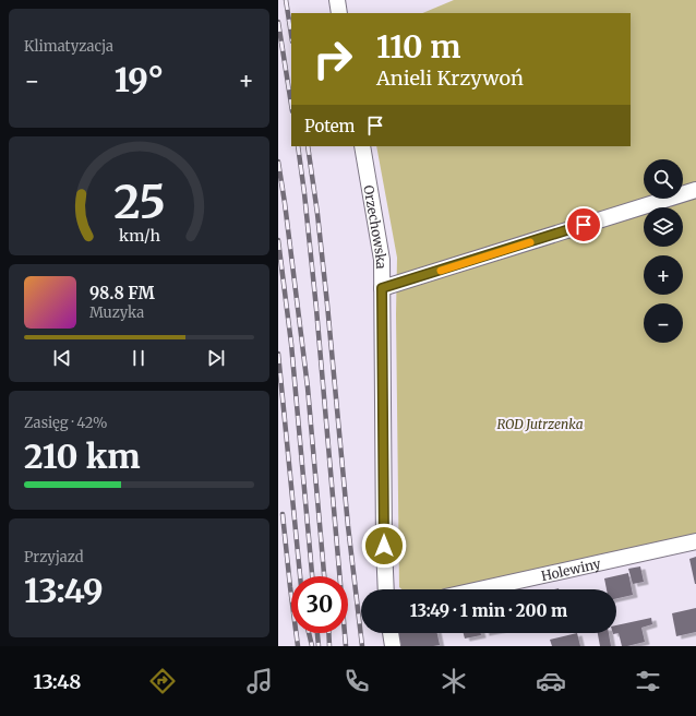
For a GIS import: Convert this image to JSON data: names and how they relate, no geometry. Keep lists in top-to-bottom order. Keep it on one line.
{"streets":{"street":["Orzechowska","Holewiny"]},"parks":["ROD Jutrzenka"],"page":{"tile":["Klimatyzacja",["Zasięg · 42%","210 km"],["Przyjazd","13:49"]],"turn":["110 m","Anieli Krzywoń"],"heat":["−","19°","+"],"then":"Potem","map_buttons":["+","−"],"song":["98.8 FM","Muzyka"],"limit":"30","trip":"13:49 · 1 min · 200 m","tabs":"13:48","gauge":["25","km/h"]}}
